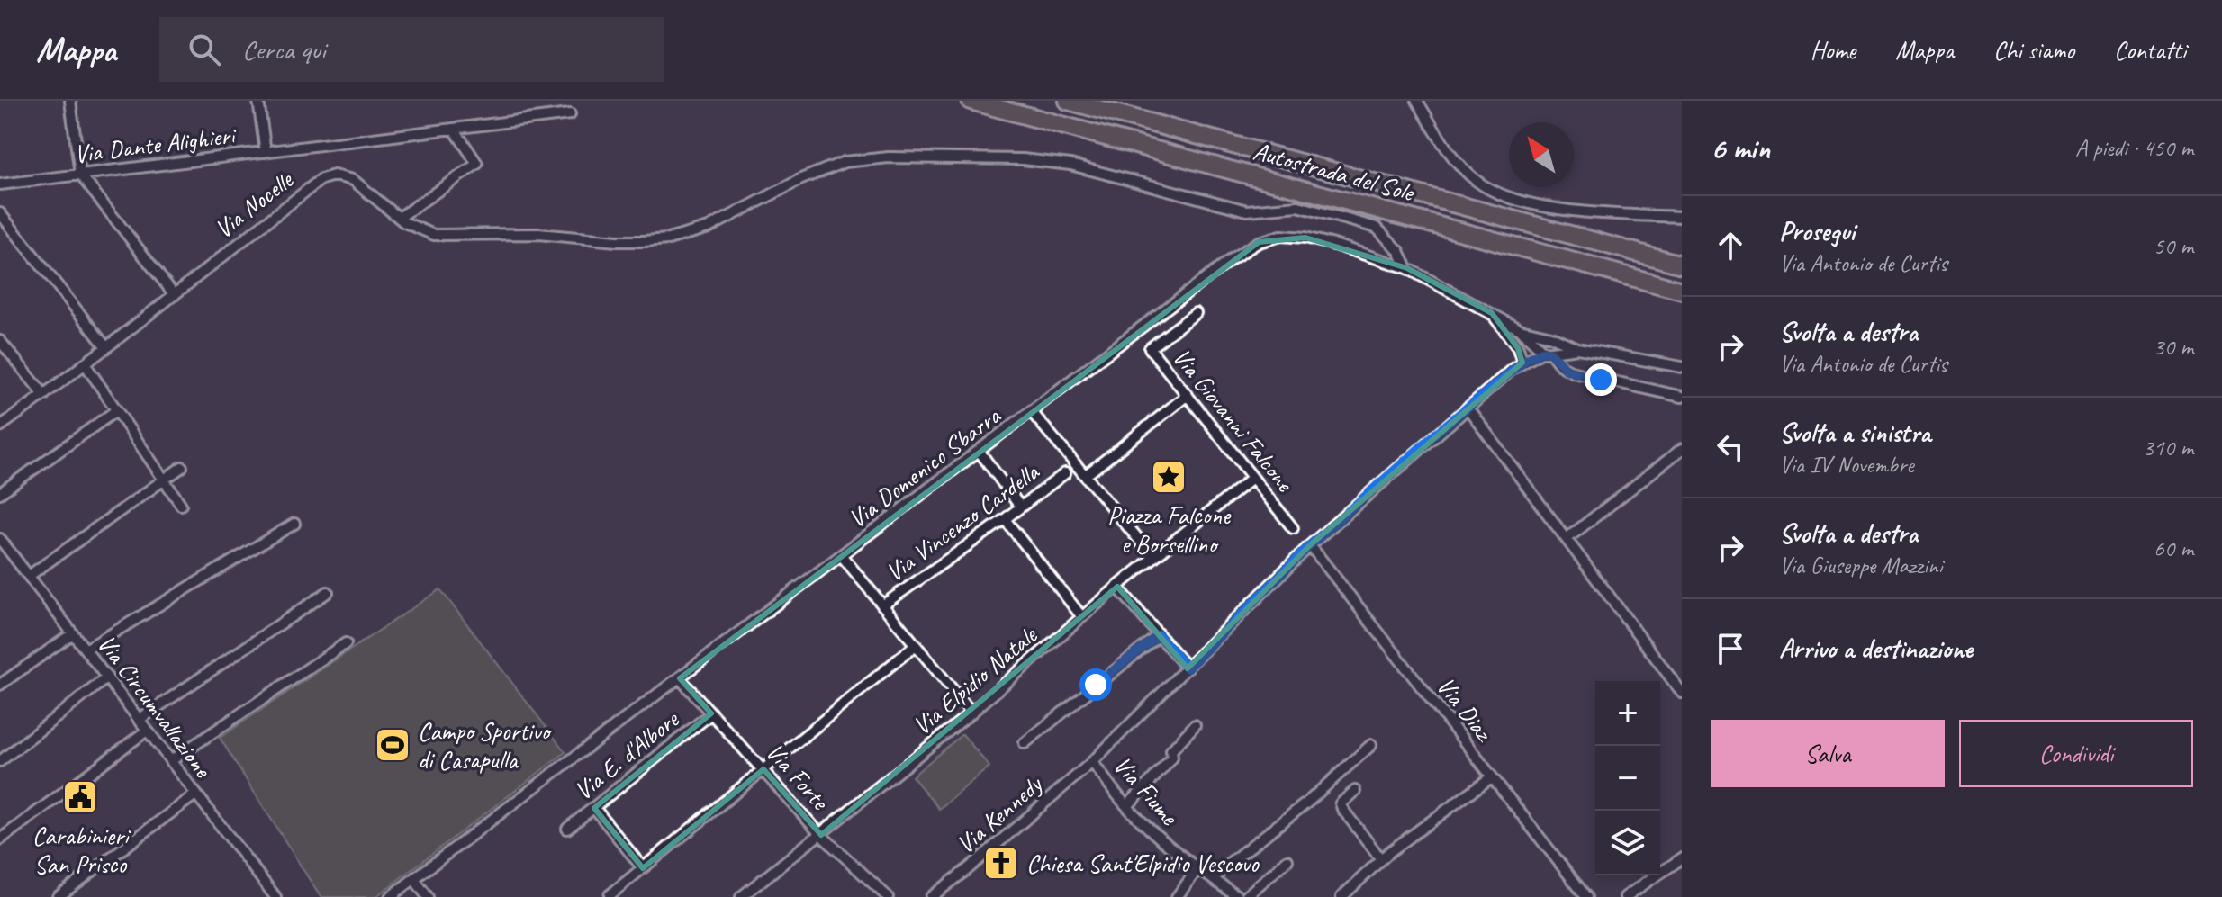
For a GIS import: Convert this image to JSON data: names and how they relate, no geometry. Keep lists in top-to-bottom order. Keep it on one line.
{"streets":{"highway":["Autostrada del Sole"],"street":["Via Dante Alighieri","Via Nocelle","Via Giovanni Falcone","Via Domenico Sbarra","Via Vincenzo Cardella","Via Elpidio Natale","Via Circumvallazione","Via Diaz","Via E. d'Albore","Via Forte","Via Fiume","Via Kennedy"]},"crossings":[["Via Nocelle","Via Domenico Sbarra"],["Via Domenico Sbarra","Via Forte"],["Via Domenico Sbarra","Via Kennedy"],["Via Elpidio Natale","Via Forte"],["Via Diaz","Via Kennedy"],["Via E. d'Albore","Via Forte"],["Via Fiume","Via Kennedy"]],"places":{"place":["Piazza Falcone e Borsellino"],"sports":["Campo Sportivo di Casapulla"],"public building":["Carabinieri San Prisco"],"church":["Chiesa Sant'Elpidio Vescovo"]},"north":"top left","page":{"header":"Mappa","search":"Cerca qui","nav":["Home","Mappa","Chi siamo","Contatti"],"heading":["6 min","A piedi · 450 m"],"list":[["Prosegui","Via Antonio de Curtis","50 m"],["Svolta a destra","Via Antonio de Curtis","30 m"],["Svolta a sinistra","Via IV Novembre","310 m"],["Svolta a destra","Via Giuseppe Mazzini","60 m"],"Arrivo a destinazione"],"map_buttons":["+","−"],"buttons":["Salva","Condividi"]}}
